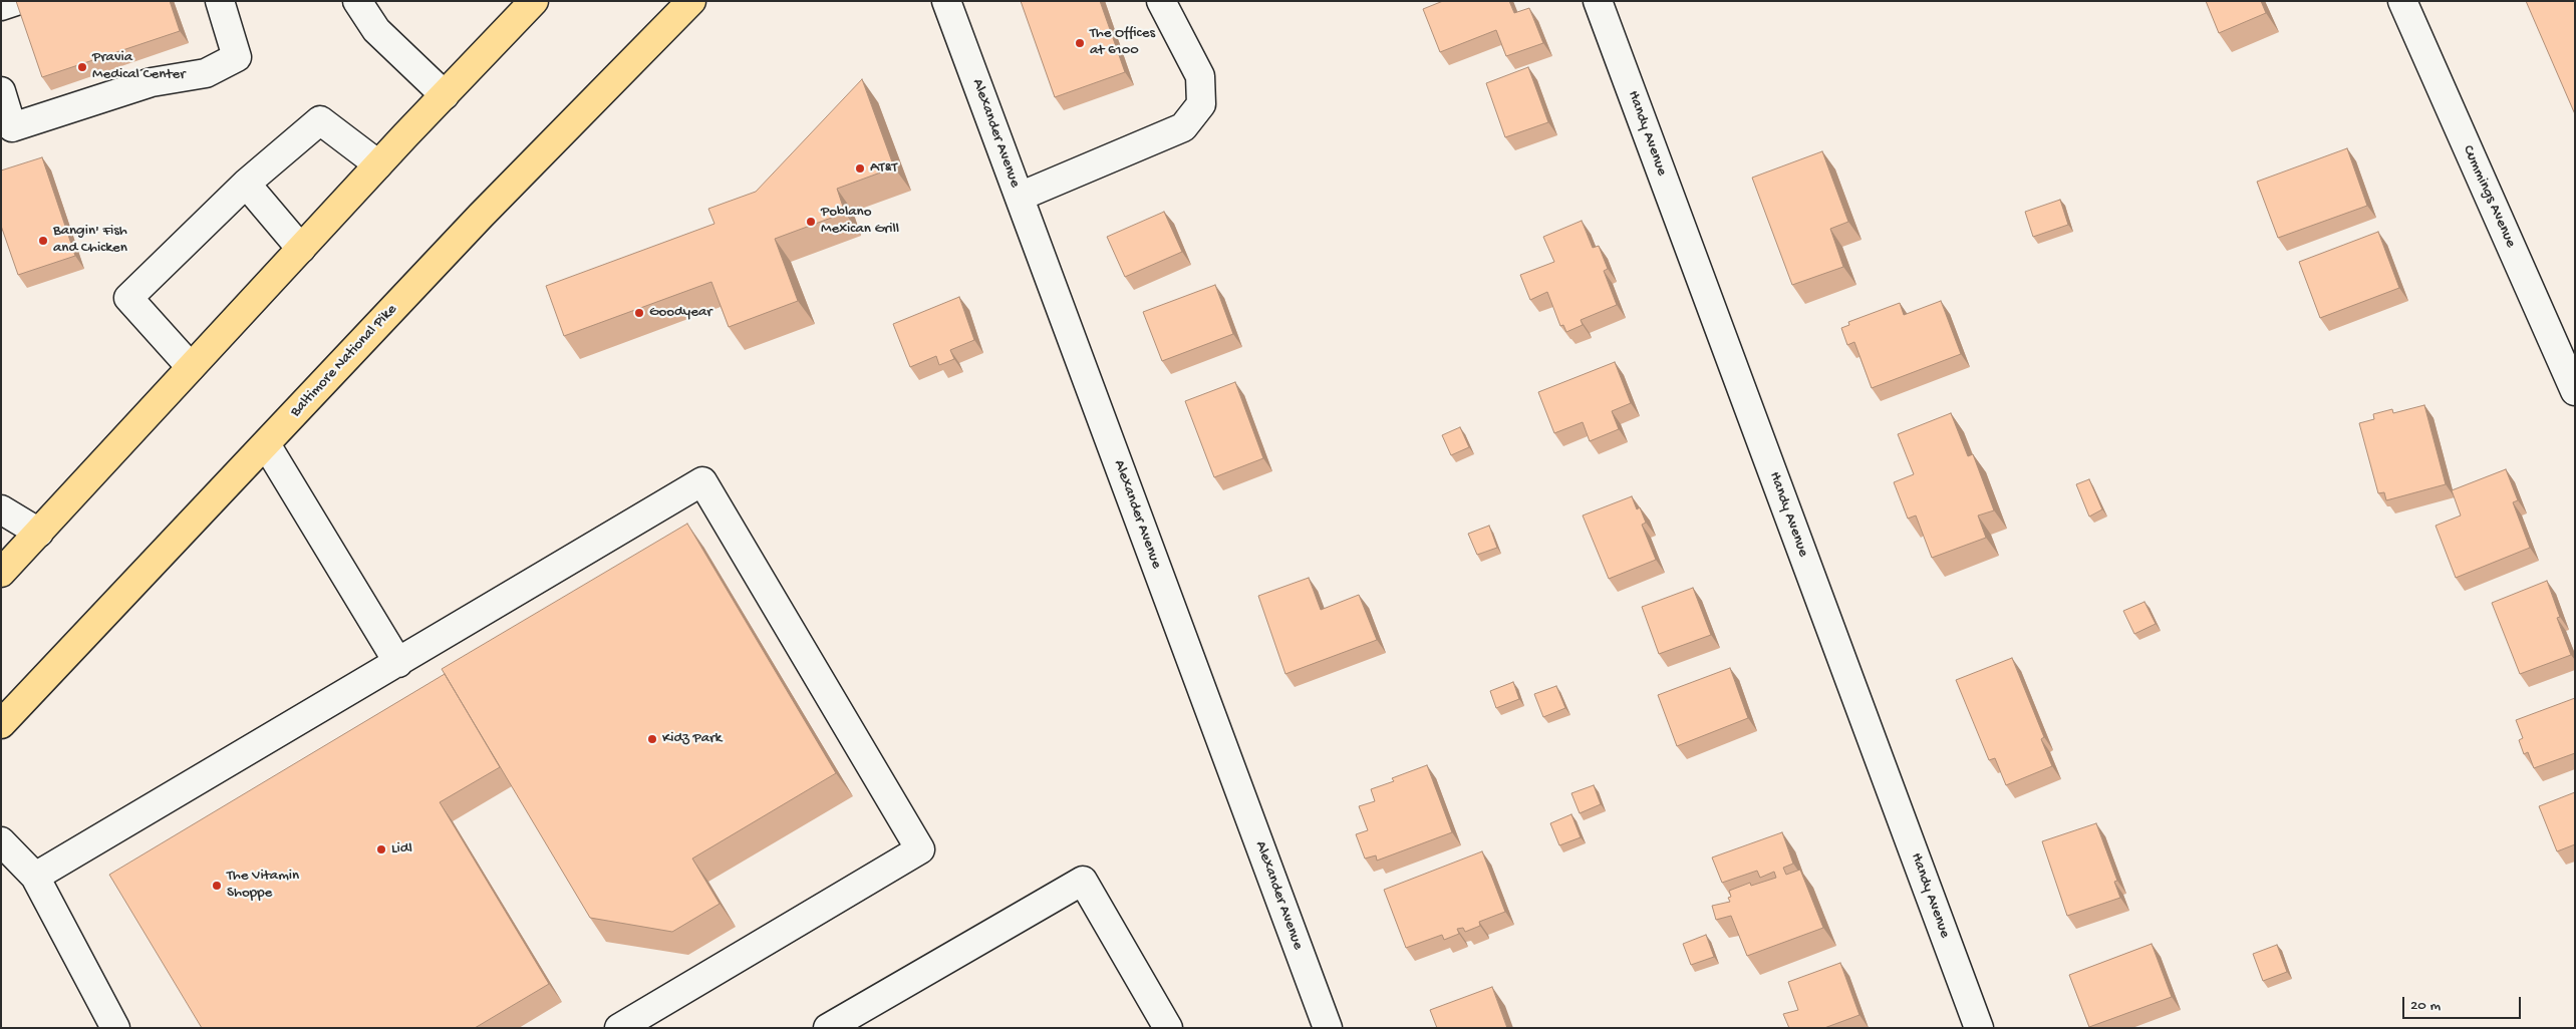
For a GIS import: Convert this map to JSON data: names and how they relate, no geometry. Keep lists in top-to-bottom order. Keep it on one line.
{"streets":{"main road":["Baltimore National Pike"],"street":["Alexander Avenue","Handy Avenue","Cummings Avenue"]},"places":["The Offices at 6100","Pravia Medical Center","AT&T","Poblano Mexican Grill","Bangin' Fish and Chicken","Goodyear","Kidz Park","Lidl","The Vitamin Shoppe"],"scale_bar":"20 m"}
